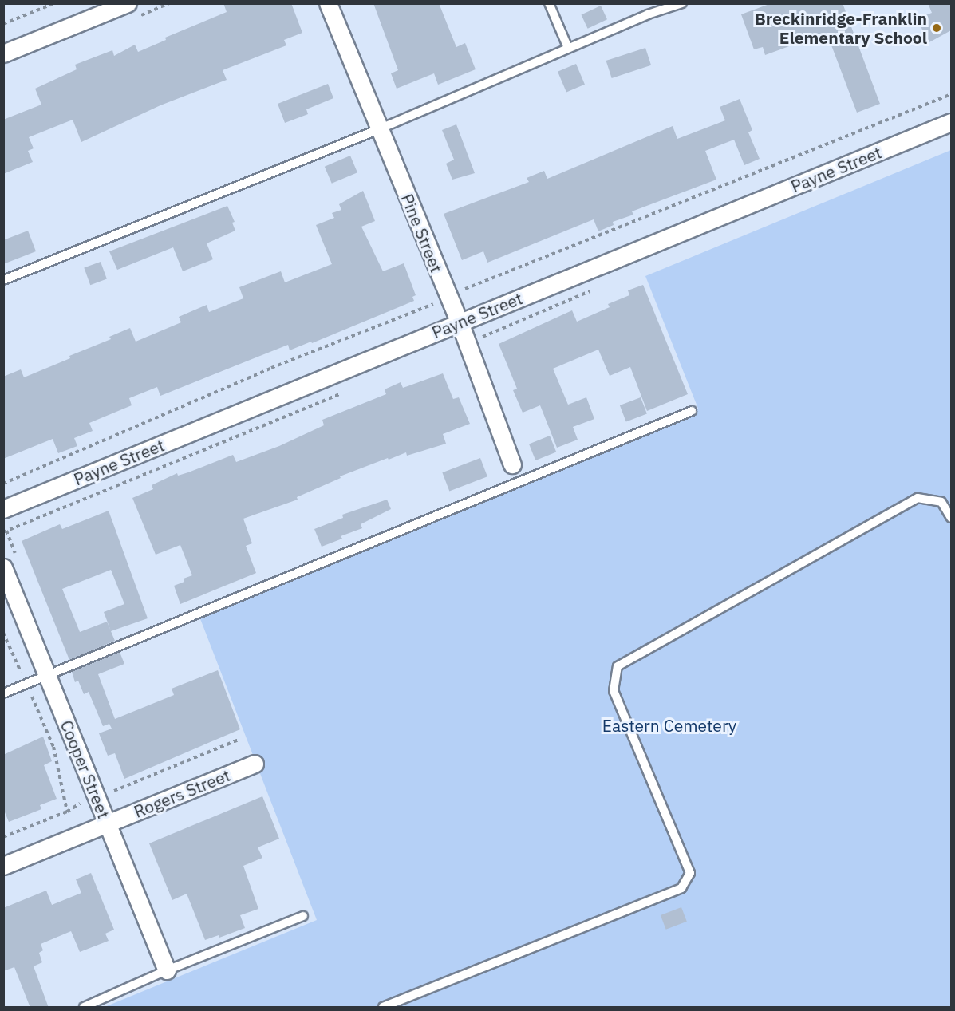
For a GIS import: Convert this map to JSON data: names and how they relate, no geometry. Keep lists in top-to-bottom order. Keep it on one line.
{"streets":{"street":["Payne Street","Pine Street","Cooper Street","Rogers Street"]},"crossings":[["Payne Street","Pine Street"],["Cooper Street","Rogers Street"]],"parks":["Eastern Cemetery"],"places":["Breckinridge-Franklin Elementary School"]}
